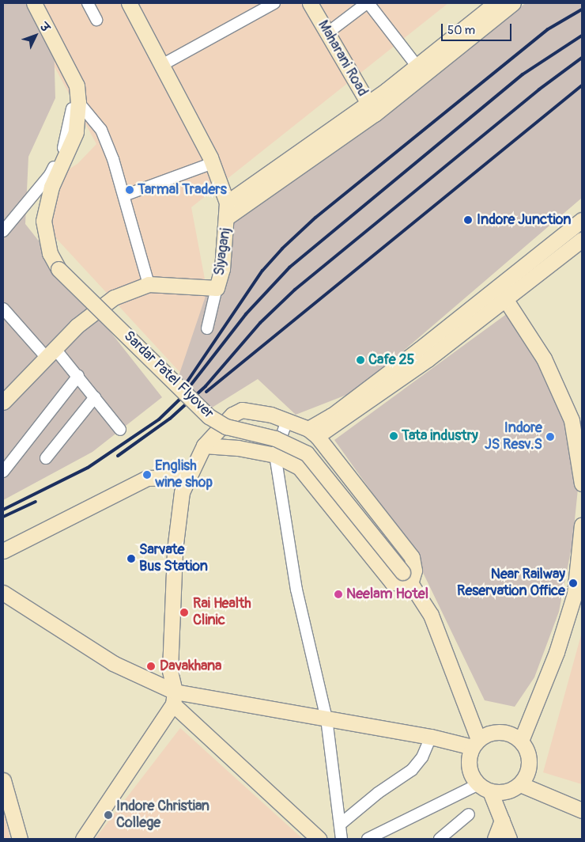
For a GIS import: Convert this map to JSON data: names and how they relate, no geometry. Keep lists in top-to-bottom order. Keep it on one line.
{"streets":{"street":["Maharani Road","Siyaganj","Sardar Patel Flyover"]},"places":["Tarmal Traders","Indore Junction","Cafe 25","Tata industry","Indore JS Resv.S","English wine shop","Sarvate Bus Station","Near Railway Reservation Office","Neelam Hotel","Rai Health Clinic","Davakhana","Indore Christian College"],"scale_bar":"50 m","north":"top right"}
